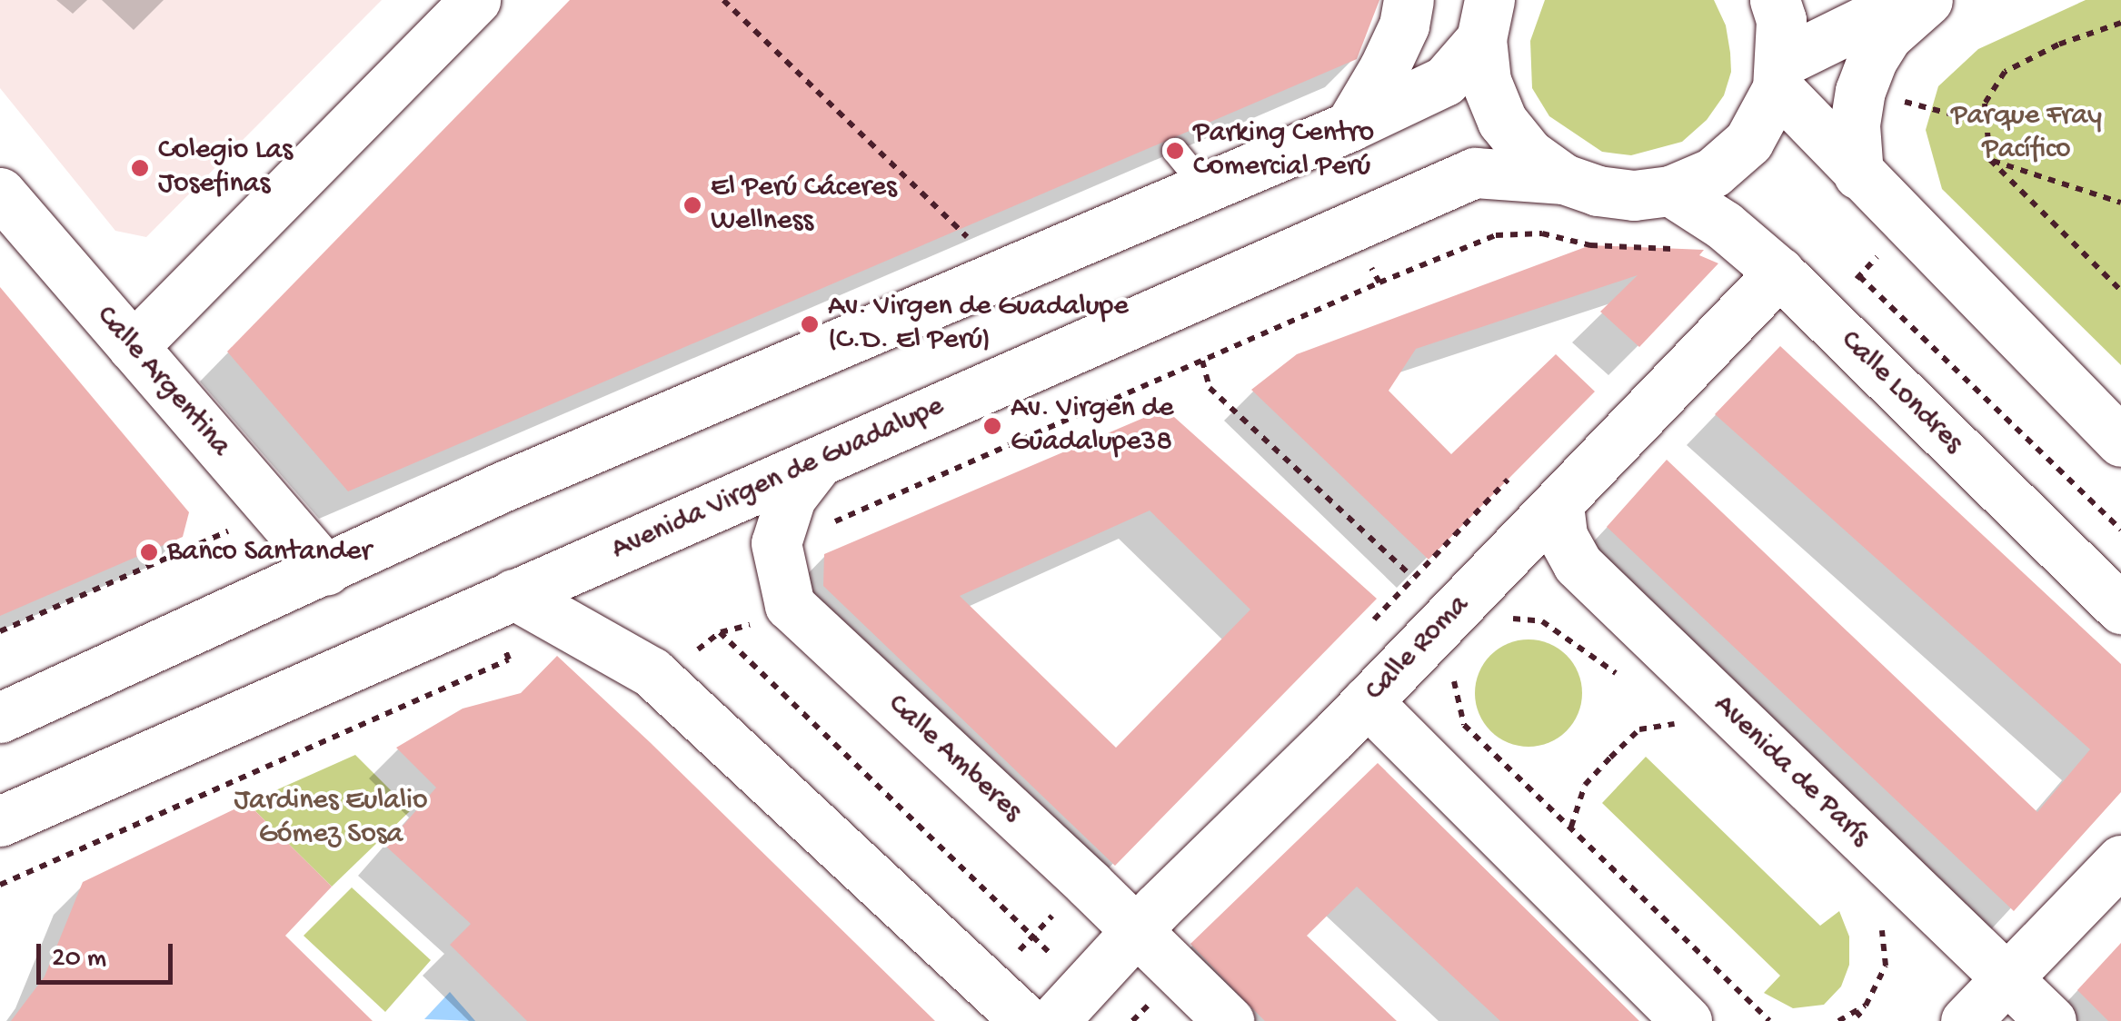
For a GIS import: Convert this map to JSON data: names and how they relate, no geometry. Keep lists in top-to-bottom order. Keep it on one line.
{"streets":{"main road":["Calle Argentina","Calle Londres","Avenida Virgen de Guadalupe","Calle Roma","Calle Amberes","Avenida de París"]},"crossings":[["Calle Londres","Calle Roma"],["Avenida Virgen de Guadalupe","Calle Amberes"],["Calle Roma","Calle Amberes"],["Calle Roma","Avenida de París"]],"parks":["Parque Fray Pacífico","Jardines Eulalio Gómez Sosa"],"places":["Parking Centro Comercial Perú","Colegio Las Josefinas","El Perú Cáceres Wellness","Av. Virgen de Guadalupe (C.D. El Perú)","Av. Virgen de Guadalupe38","Banco Santander"],"scale_bar":"20 m"}
